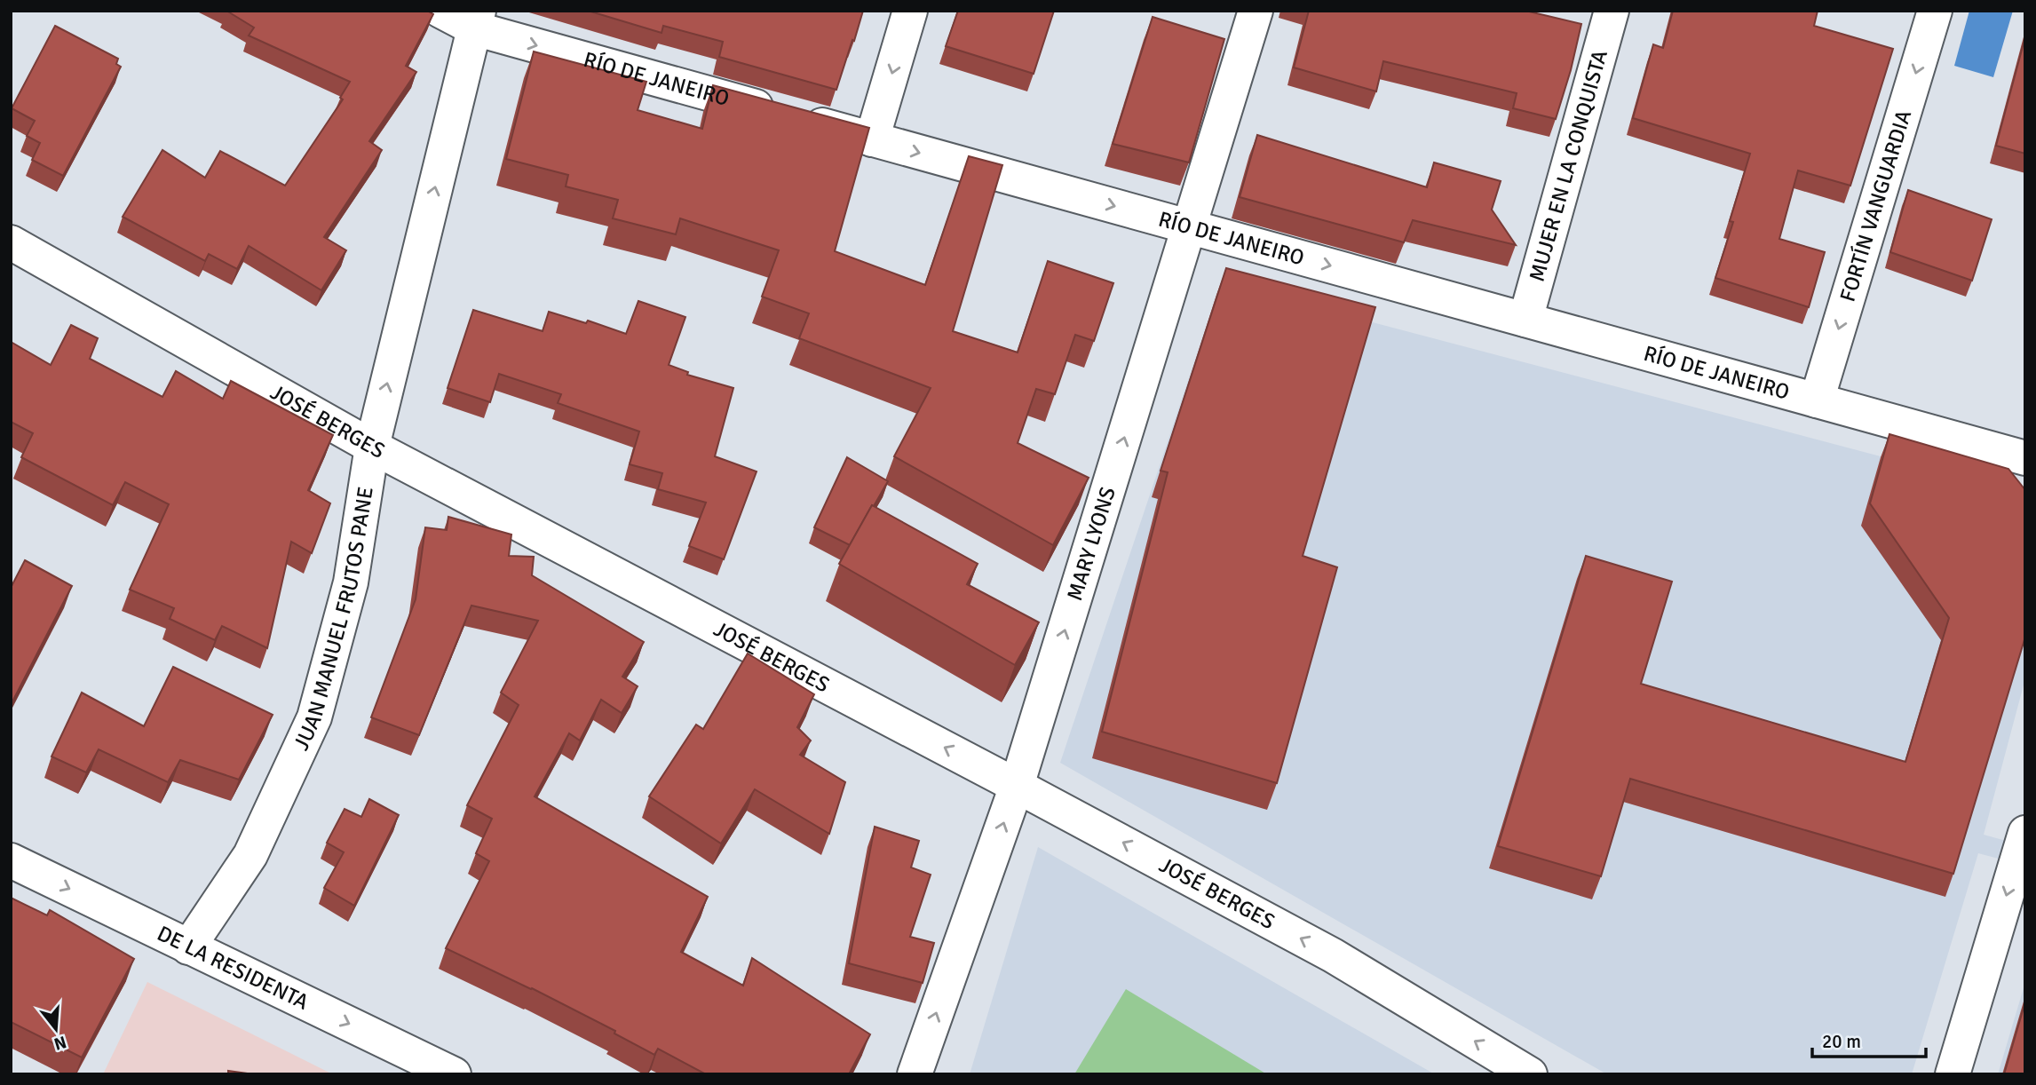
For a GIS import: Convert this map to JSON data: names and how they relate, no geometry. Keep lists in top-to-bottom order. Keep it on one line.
{"streets":{"street":["RÍO DE JANEIRO","MUJER EN LA CONQUISTA","FORTÍN VANGUARDIA","JOSÉ BERGES","MARY LYONS","JUAN MANUEL FRUTOS PANE","DE LA RESIDENTA"]},"crossings":[["RÍO DE JANEIRO","MUJER EN LA CONQUISTA"],["RÍO DE JANEIRO","FORTÍN VANGUARDIA"],["RÍO DE JANEIRO","MARY LYONS"],["RÍO DE JANEIRO","JUAN MANUEL FRUTOS PANE"],["JOSÉ BERGES","MARY LYONS"],["JOSÉ BERGES","JUAN MANUEL FRUTOS PANE"],["JUAN MANUEL FRUTOS PANE","DE LA RESIDENTA"]],"one_way":["RÍO DE JANEIRO","FORTÍN VANGUARDIA","JOSÉ BERGES","MARY LYONS","JUAN MANUEL FRUTOS PANE","DE LA RESIDENTA"],"scale_bar":"20 m","north":"bottom"}
